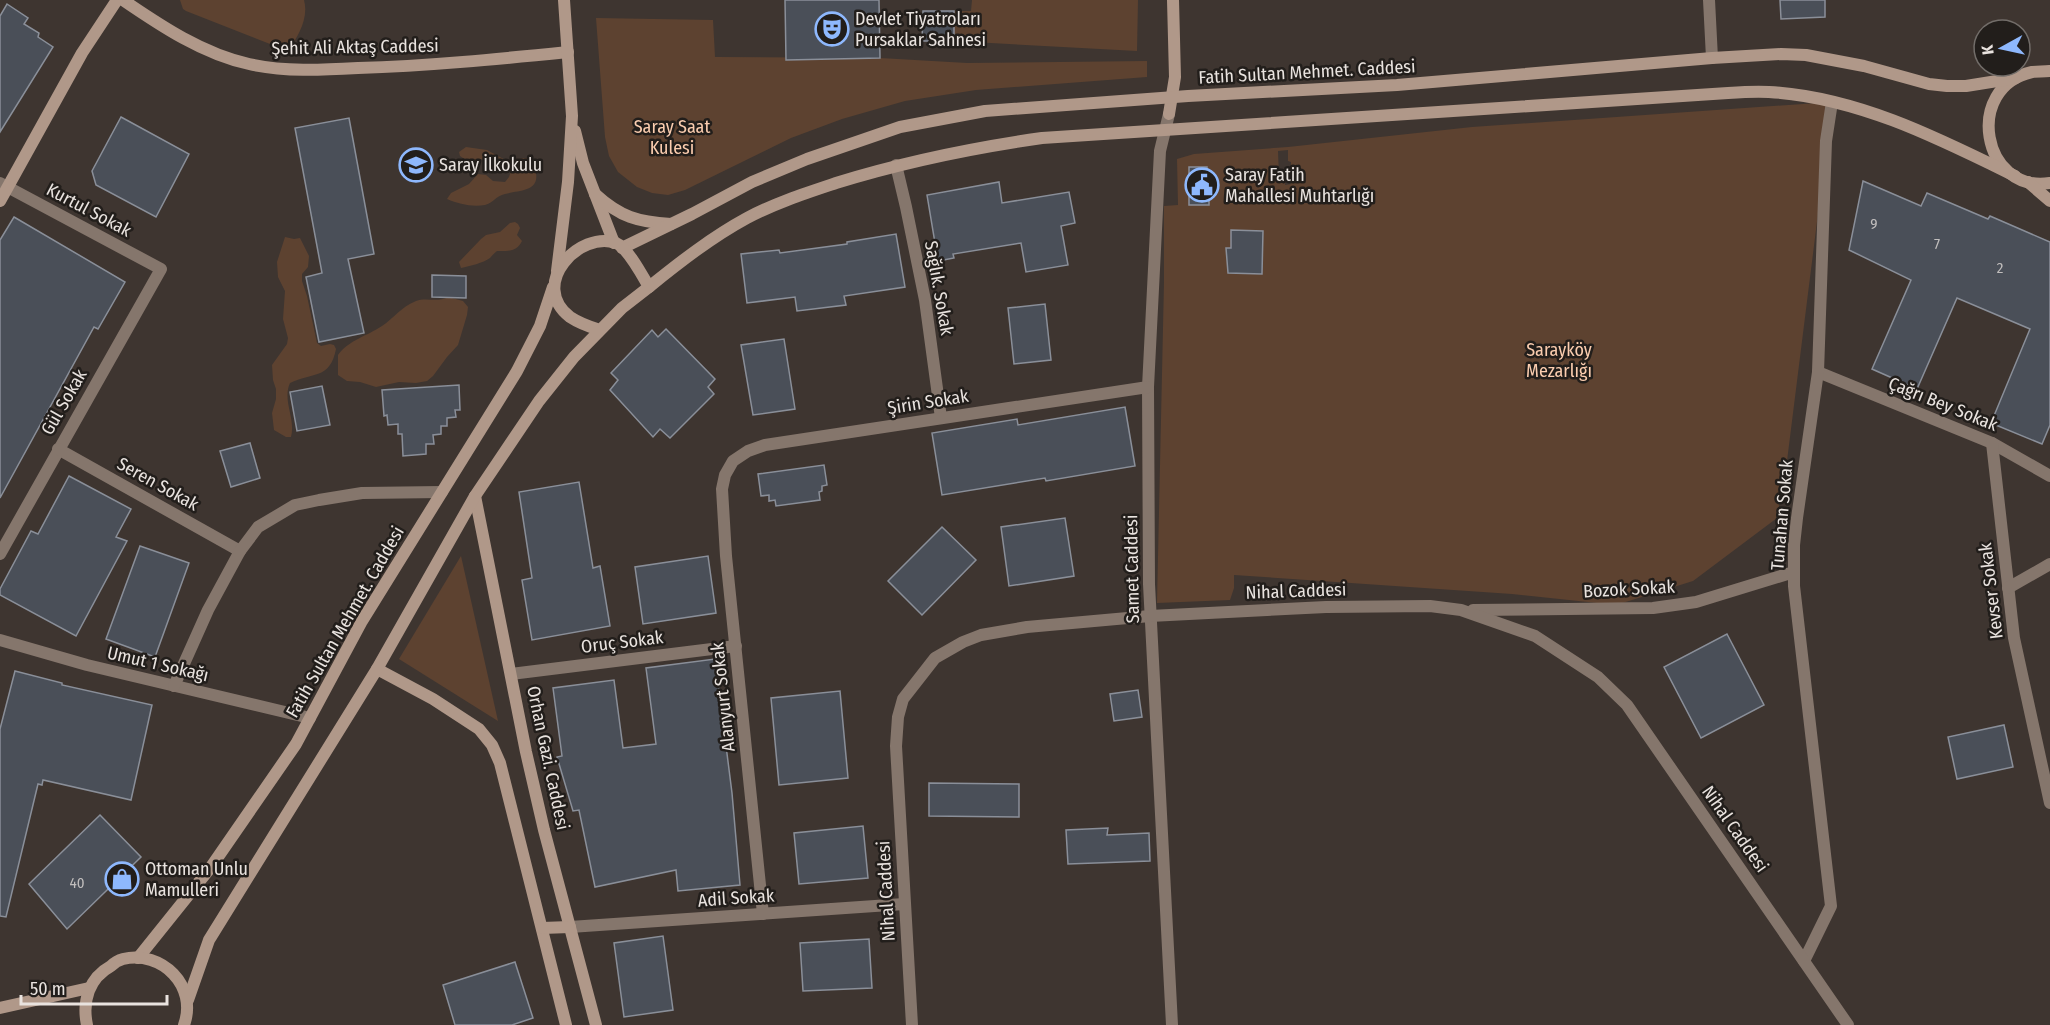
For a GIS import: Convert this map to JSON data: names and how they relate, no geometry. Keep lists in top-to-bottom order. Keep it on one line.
{"streets":{"street":["Şehit Ali Aktaş Caddesi","Fatih Sultan Mehmet. Caddesi","Kurtul Sokak","Sağlık. Sokak","Gül Sokak","Şirin Sokak","Çağrı Bey Sokak","Seren Sokak","Tunahan Sokak","Samet Caddesi","Bozok Sokak","Nihal Caddesi","Kevser Sokak","Oruç Sokak","Umut 1 Sokağı","Alanyurt Sokak","Orhan Gazi. Caddesi","Adil Sokak"]},"crossings":[["Fatih Sultan Mehmet. Caddesi","Samet Caddesi"],["Fatih Sultan Mehmet. Caddesi","Umut 1 Sokağı"],["Kurtul Sokak","Gül Sokak"],["Sağlık. Sokak","Şirin Sokak"],["Gül Sokak","Seren Sokak"],["Şirin Sokak","Samet Caddesi"],["Şirin Sokak","Alanyurt Sokak"],["Çağrı Bey Sokak","Tunahan Sokak"],["Çağrı Bey Sokak","Kevser Sokak"],["Tunahan Sokak","Bozok Sokak"],["Tunahan Sokak","Nihal Caddesi"],["Samet Caddesi","Nihal Caddesi"],["Bozok Sokak","Nihal Caddesi"],["Nihal Caddesi","Adil Sokak"],["Oruç Sokak","Alanyurt Sokak"],["Oruç Sokak","Orhan Gazi. Caddesi"],["Alanyurt Sokak","Adil Sokak"],["Orhan Gazi. Caddesi","Adil Sokak"]],"parks":["Saray Saat Kulesi","Sarayköy Mezarlığı"],"places":{"theatre":["Devlet Tiyatroları Pursaklar Sahnesi"],"school or university":["Saray İlkokulu"],"public building":["Saray Fatih Mahallesi Muhtarlığı"],"shop":["Ottoman Unlu Mamulleri"]},"house_numbers":["9","7","2","40"],"scale_bar":"50 m","north":"left"}
